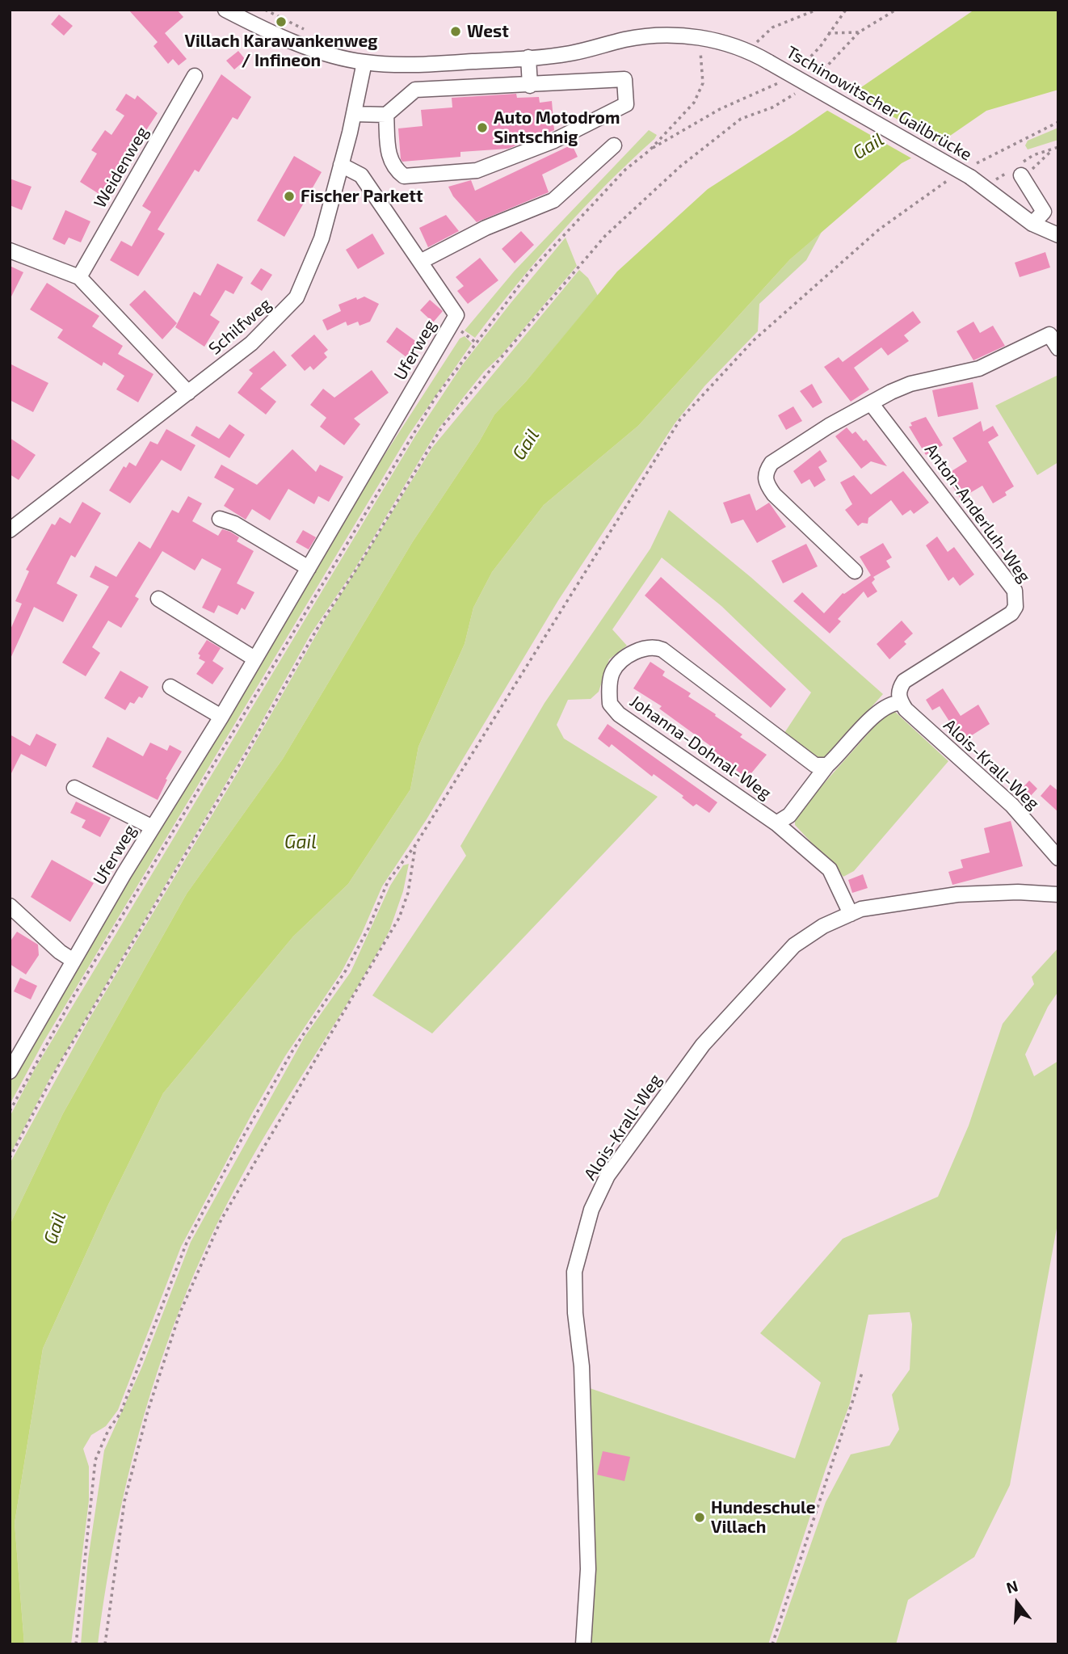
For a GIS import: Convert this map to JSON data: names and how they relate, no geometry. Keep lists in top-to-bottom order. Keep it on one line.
{"streets":{"street":["Tschinowitscher Gailbrücke","Weidenweg","Schilfweg","Uferweg","Anton-Anderluh-Weg","Johanna-Dohnal-Weg","Alois-Krall-Weg"]},"crossings":[["Tschinowitscher Gailbrücke","Schilfweg"],["Schilfweg","Uferweg"],["Anton-Anderluh-Weg","Alois-Krall-Weg"],["Johanna-Dohnal-Weg","Alois-Krall-Weg"]],"water":["Gail"],"places":["Villach Karawankenweg / Infineon","West","Auto Motodrom Sintschnig","Fischer Parkett","Hundeschule Villach"],"north":"top"}
